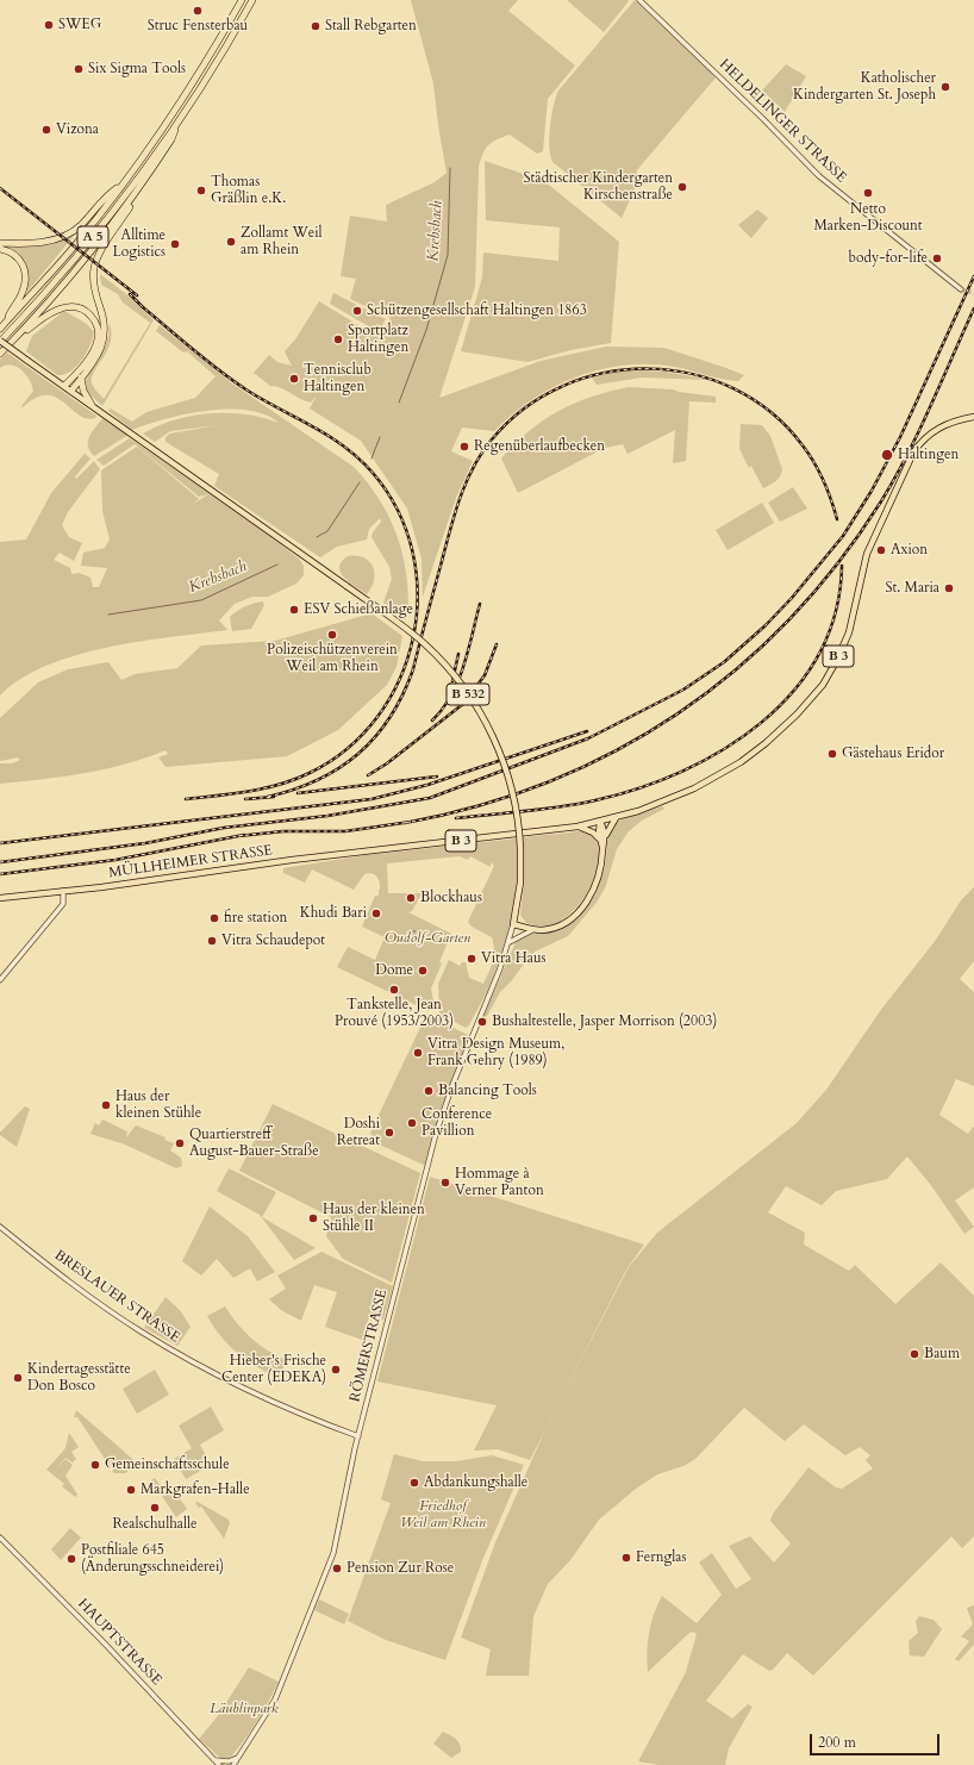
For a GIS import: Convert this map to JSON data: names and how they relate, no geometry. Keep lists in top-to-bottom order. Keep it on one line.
{"streets":{"highway":["A 5"],"main road":["B 3","B 532","MÜLLHEIMER STRASSE"],"street":["HELDELINGER STRASSE","BRESLAUER STRASSE","RÖMERSTRASSE","HAUPTSTRASSE"]},"crossings":[["A 5","B 532"],["B 3","MÜLLHEIMER STRASSE"],["B 532","RÖMERSTRASSE"],["BRESLAUER STRASSE","RÖMERSTRASSE"]],"water":["Krebsbach"],"parks":["Oudolf-Garten","Friedhof Weil am Rhein","Läublinpark"],"places":["Struc Fensterbau","SWEG","Stall Rebgarten","Six Sigma Tools","Katholischer Kindergarten St. Joseph","Vizona","Städtischer Kindergarten Kirschenstraße","Thomas Gräßlin e.K.","Netto Marken-Discount","Zollamt Weil am Rhein","Alltime Logistics","body-for-life","Schützengesellschaft Haltingen 1863","Sportplatz Haltingen","Tennisclub Haltingen","Regenüberlaufbecken","Haltingen","Axion","St. Maria","ESV Schießanlage","Polizeischützenverein Weil am Rhein","Gästehaus Eridor","Blockhaus","Khudi Bari","fire station","Vitra Schaudepot","Vitra Haus","Dome","Tankstelle, Jean Prouvé (1953/2003)","Bushaltestelle, Jasper Morrison (2003)","Vitra Design Museum, Frank Gehry (1989)","Balancing Tools","Haus der kleinen Stühle","Conference Pavillion","Doshi Retreat","Quartierstreff August-Bauer-Straße","Hommage à Verner Panton","Haus der kleinen Stühle II","Baum","Hieber's Frische Center (EDEKA)","Kindertagesstätte Don Bosco","Gemeinschaftsschule","Abdankungshalle","Markgrafen-Halle","Realschulhalle","Fernglas","Postfiliale 645 (Änderungsschneiderei)","Pension Zur Rose"],"scale_bar":"200 m"}
